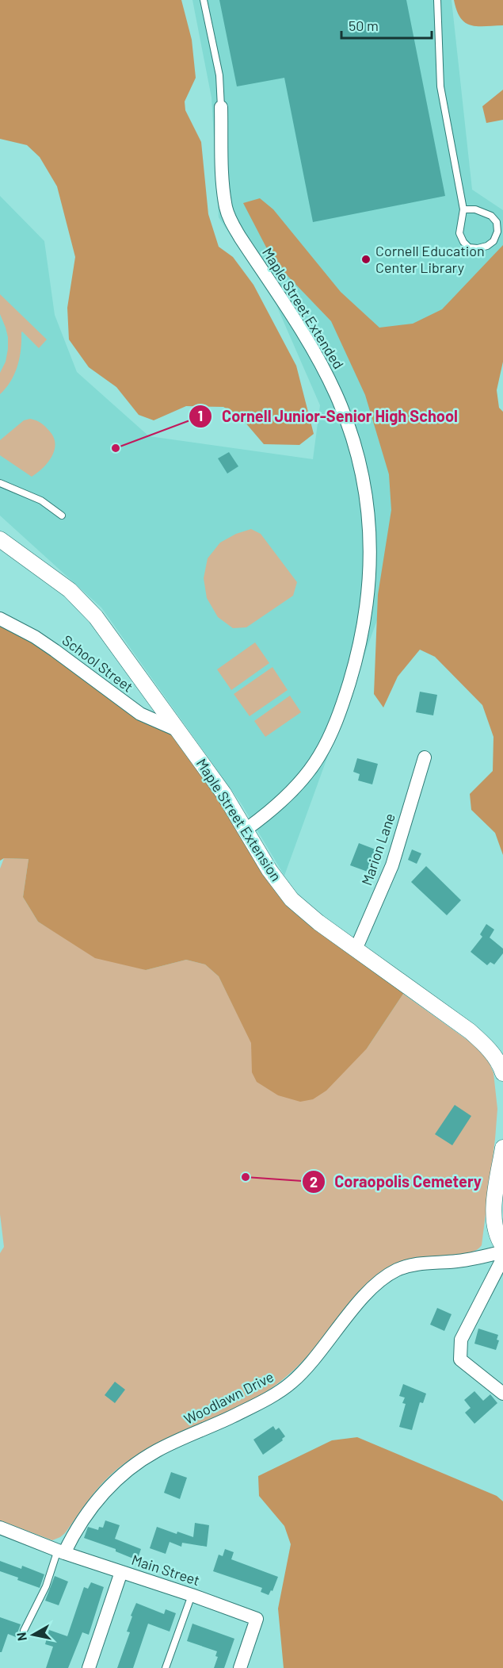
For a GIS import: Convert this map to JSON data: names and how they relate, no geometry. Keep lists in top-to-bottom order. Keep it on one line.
{"streets":{"street":["Maple Street Extended","School Street","Maple Street Extension","Marion Lane","Woodlawn Drive","Main Street"]},"crossings":[["Maple Street Extended","Maple Street Extension"],["School Street","Maple Street Extension"],["Maple Street Extension","Marion Lane"],["Woodlawn Drive","Main Street"]],"places":["Cornell Education Center Library","Cornell Junior-Senior High School","Coraopolis Cemetery"],"scale_bar":"50 m","north":"left"}
